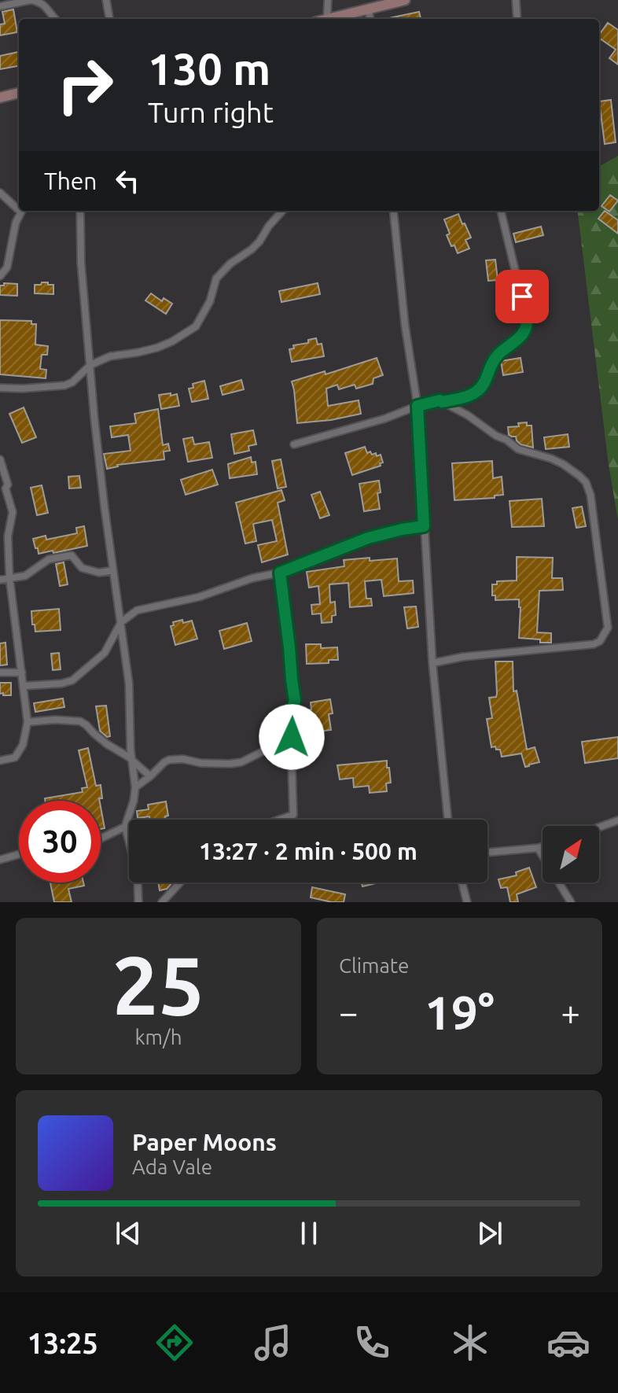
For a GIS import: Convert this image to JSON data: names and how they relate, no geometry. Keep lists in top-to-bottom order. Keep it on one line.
{"north":"top right","page":{"turn":["130 m","Turn right"],"then":"Then","limit":"30","trip":"13:27 · 2 min · 500 m","tile":[["25","km/h"],"Climate"],"heat":["−","19°","+"],"song":["Paper Moons","Ada Vale"],"tabs":"13:25"}}
